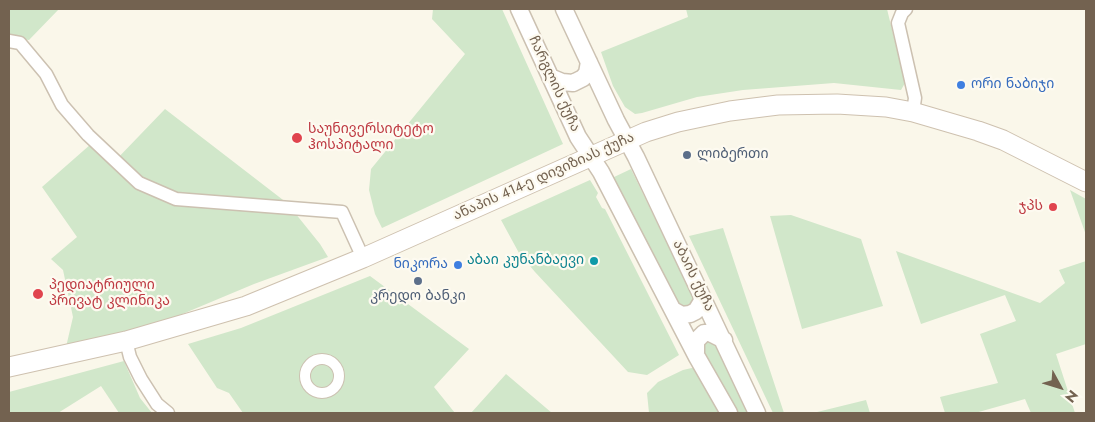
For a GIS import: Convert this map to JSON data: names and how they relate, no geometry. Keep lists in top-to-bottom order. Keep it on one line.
{"streets":{"main road":["ანაპის 414-ე დივიზიას ქუჩა"],"street":["ჩარგლის ქუჩა","აბაის ქუჩა"]},"crossings":[["ჩარგლის ქუჩა","ანაპის 414-ე დივიზიას ქუჩა"],["ანაპის 414-ე დივიზიას ქუჩა","აბაის ქუჩა"]],"places":["ორი ნაბიჯი","საუნივერსიტეტო ჰოსპიტალი","ლიბერთი","ჯპს","აბაი კუნანბაევი","ნიკორა","კრედო ბანკი","პედიატრიული პრივატ კლინიკა"],"north":"bottom right"}
